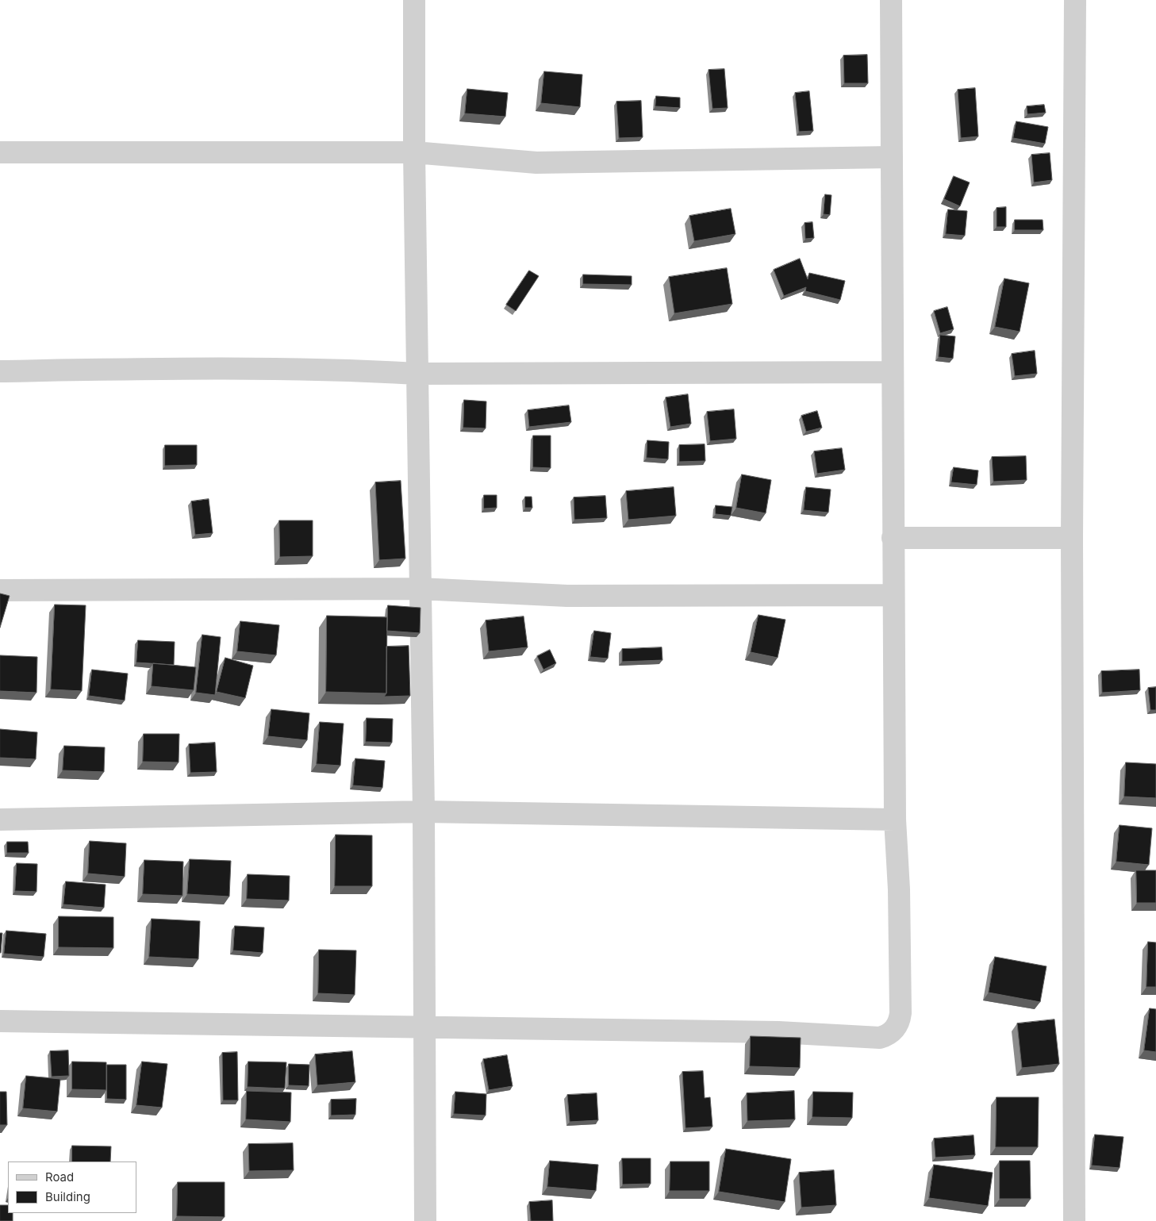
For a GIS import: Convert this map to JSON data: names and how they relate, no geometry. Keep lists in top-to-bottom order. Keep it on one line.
{"legend":["Road","Building"]}
